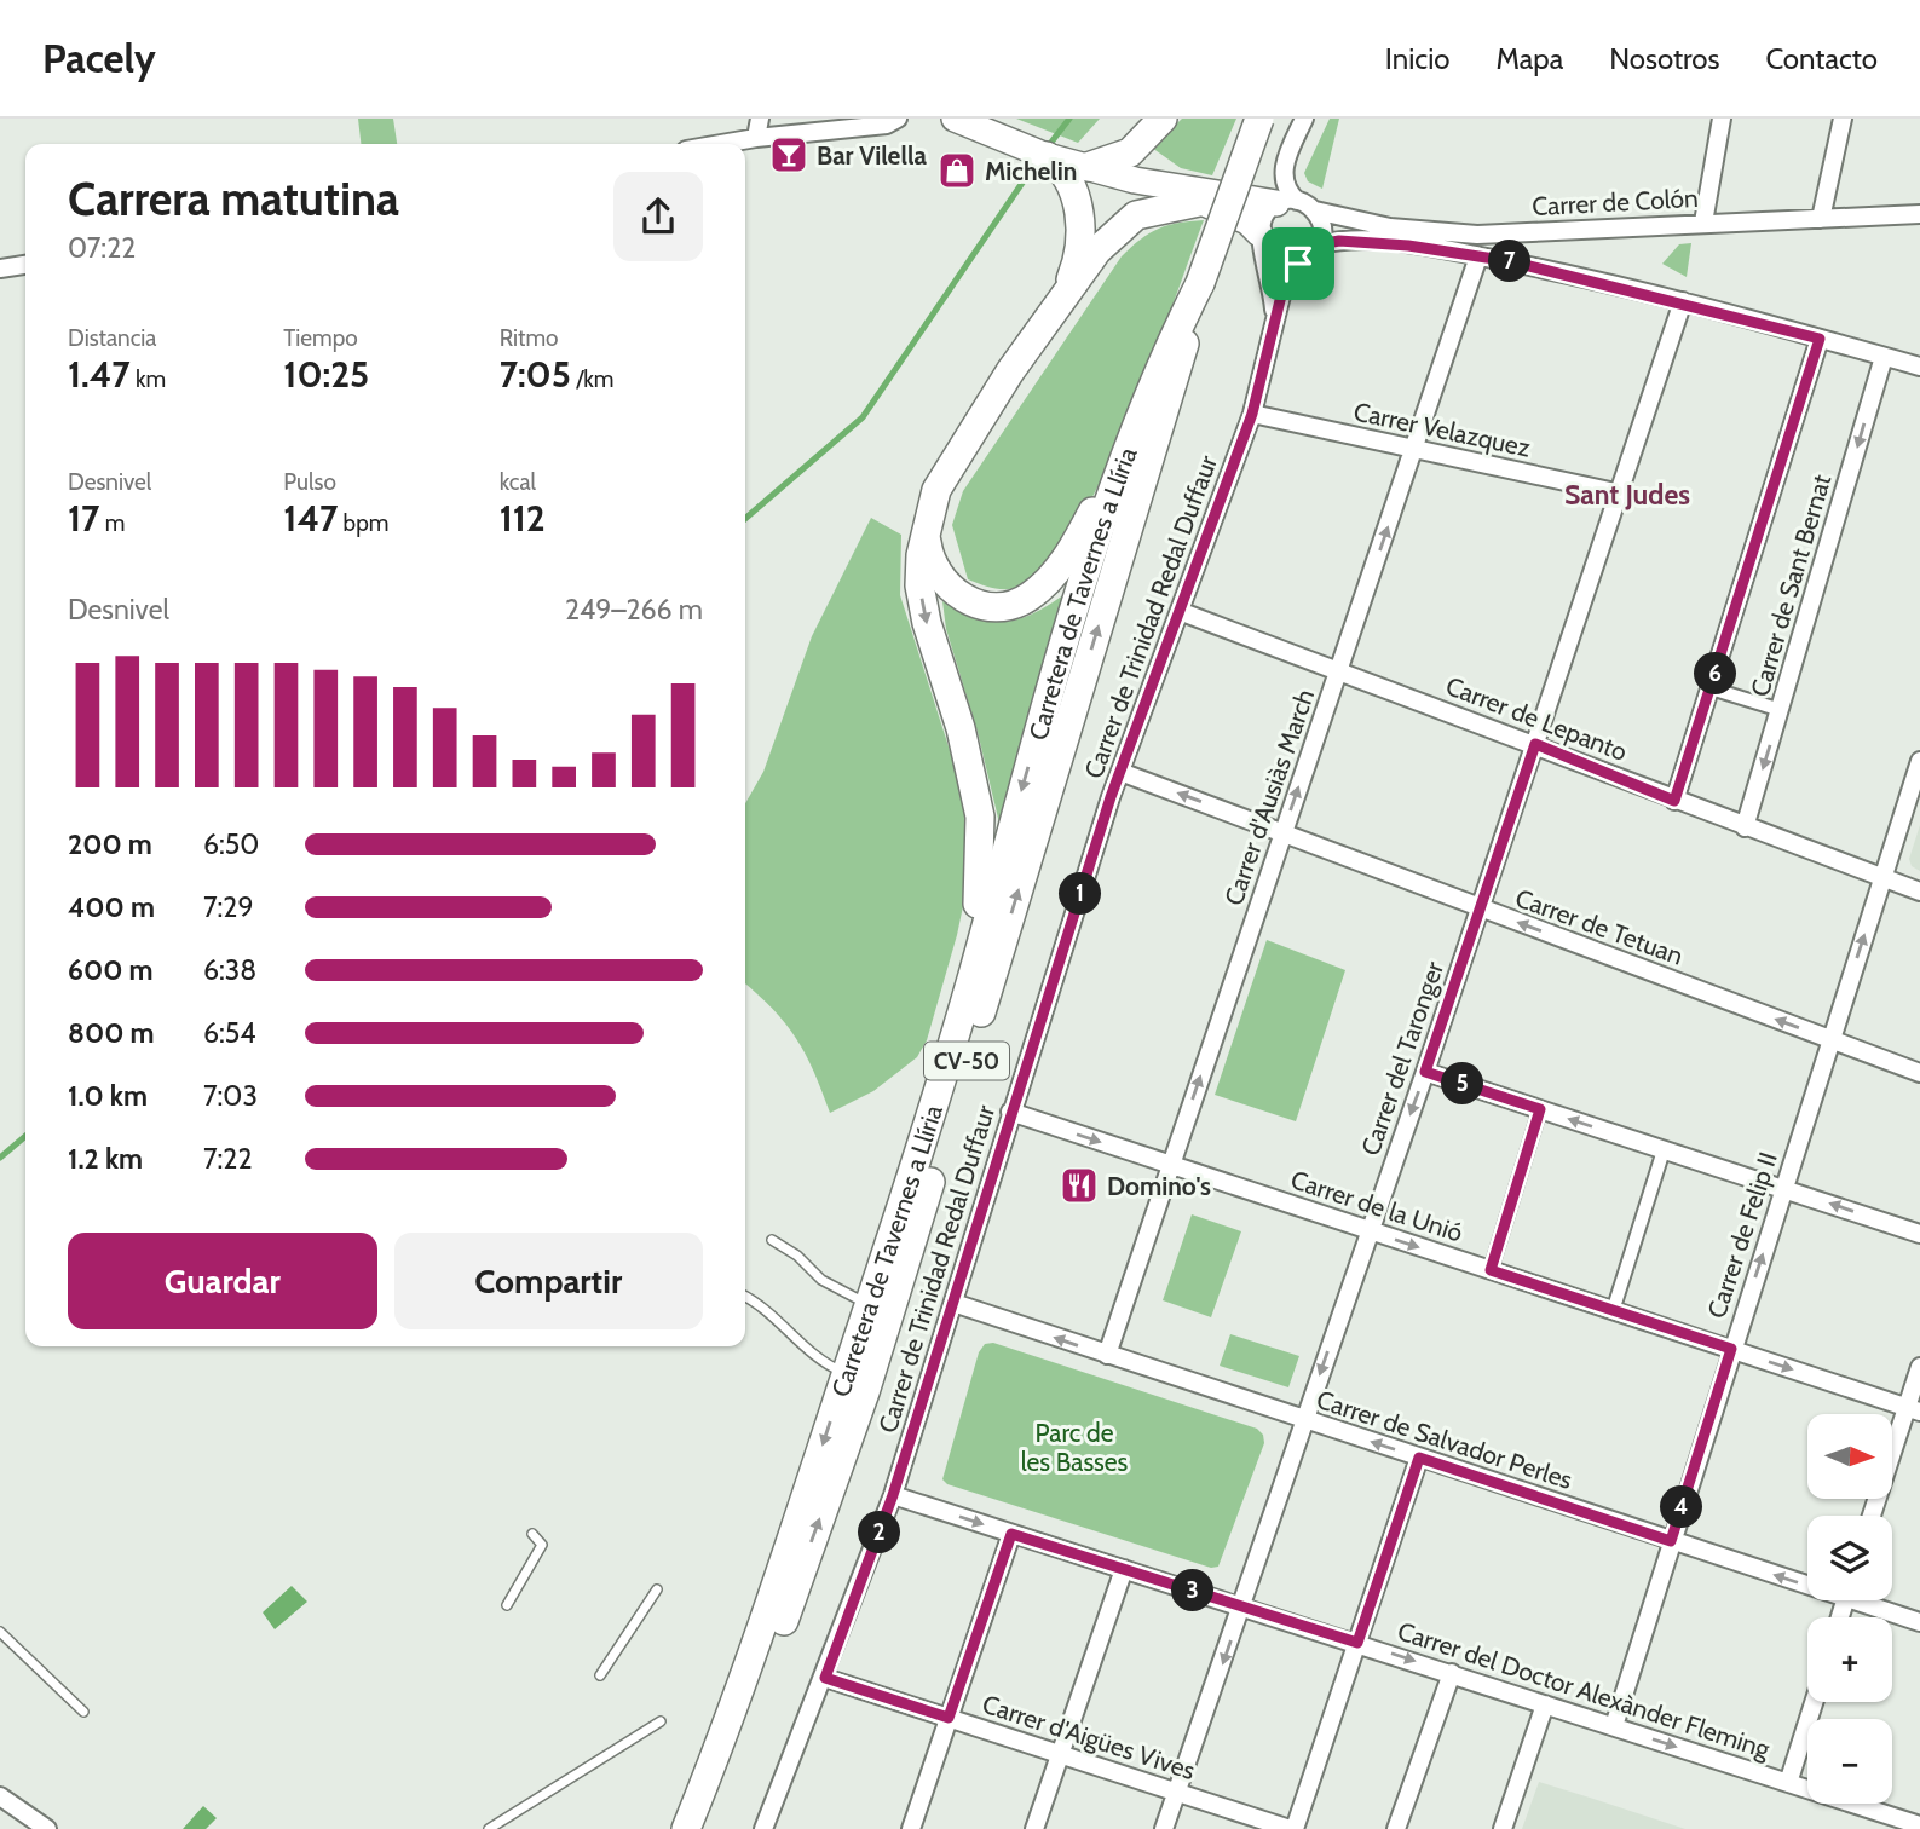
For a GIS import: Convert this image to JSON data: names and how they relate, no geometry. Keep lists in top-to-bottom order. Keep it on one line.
{"streets":{"main road":["Carretera de Tavernes a Llíria","CV-50"],"street":["Carrer de Colón","Carrer Velazquez","Carrer de Sant Bernat","Carrer de Trinidad Redal Duffaur","Carrer de Lepanto","Carrer d'Ausiàs March","Carrer de Tetuan","Carrer del Taronger","Carrer de la Unió","Carrer de Felip II","Carrer de Salvador Perles","Carrer del Doctor Alexànder Fleming","Carrer d'Aigües Vives"]},"crossings":[["Carrer de Colón","Carrer de Trinidad Redal Duffaur"],["Carrer Velazquez","Carrer de Trinidad Redal Duffaur"],["Carrer Velazquez","Carrer d'Ausiàs March"],["Carrer Velazquez","Carrer del Taronger"],["Carrer de Sant Bernat","Carrer de Lepanto"],["Carrer de Trinidad Redal Duffaur","Carrer de Lepanto"],["Carrer de Trinidad Redal Duffaur","Carrer de Tetuan"],["Carrer de Trinidad Redal Duffaur","Carrer de la Unió"],["Carrer de Trinidad Redal Duffaur","Carrer de Salvador Perles"],["Carrer de Trinidad Redal Duffaur","Carrer del Doctor Alexànder Fleming"],["Carrer de Trinidad Redal Duffaur","Carrer d'Aigües Vives"],["Carrer de Lepanto","Carrer d'Ausiàs March"],["Carrer de Lepanto","Carrer del Taronger"],["Carrer de Lepanto","Carrer de Felip II"],["Carrer d'Ausiàs March","Carrer de Tetuan"],["Carrer d'Ausiàs March","Carrer de la Unió"],["Carrer d'Ausiàs March","Carrer de Salvador Perles"],["Carrer de Tetuan","Carrer del Taronger"],["Carrer de Tetuan","Carrer de Felip II"],["Carrer del Taronger","Carrer de la Unió"],["Carrer del Taronger","Carrer de Salvador Perles"],["Carrer del Taronger","Carrer del Doctor Alexànder Fleming"],["Carrer del Taronger","Carrer d'Aigües Vives"],["Carrer de la Unió","Carrer de Felip II"],["Carrer de Felip II","Carrer de Salvador Perles"],["Carrer de Felip II","Carrer del Doctor Alexànder Fleming"]],"one_way":["Carrer d'Ausiàs March","Carrer de Tetuan","Carrer de la Unió","Carrer de Salvador Perles","Carrer del Doctor Alexànder Fleming"],"districts":["Sant Judes"],"parks":["Parc de les Basses"],"places":{"bar":["Bar Vilella"],"shop":["Michelin"],"restaurant":["Domino's"]},"north":"right","page":{"header":"Pacely","nav":["Inicio","Mapa","Nosotros","Contacto"],"heading":["Carrera matutina","07:22"],"pins":["7","6","1","5","4","2","3"],"stats":[["Distancia","1.47 km"],["Tiempo","10:25"],["Ritmo","7:05 /km"],["Desnivel","17 m"],["Pulso","147 bpm"],["kcal","112"]],"chart":["Desnivel","249–266 m"],"list":[{"name":"200 m","note":"6:50"},{"name":"400 m","note":"7:29"},{"name":"600 m","note":"6:38"},{"name":"800 m","note":"6:54"},{"name":"1.0 km","note":"7:03"},{"name":"1.2 km","note":"7:22"}],"buttons":["Guardar","Compartir"],"map_buttons":["+","−"]}}
